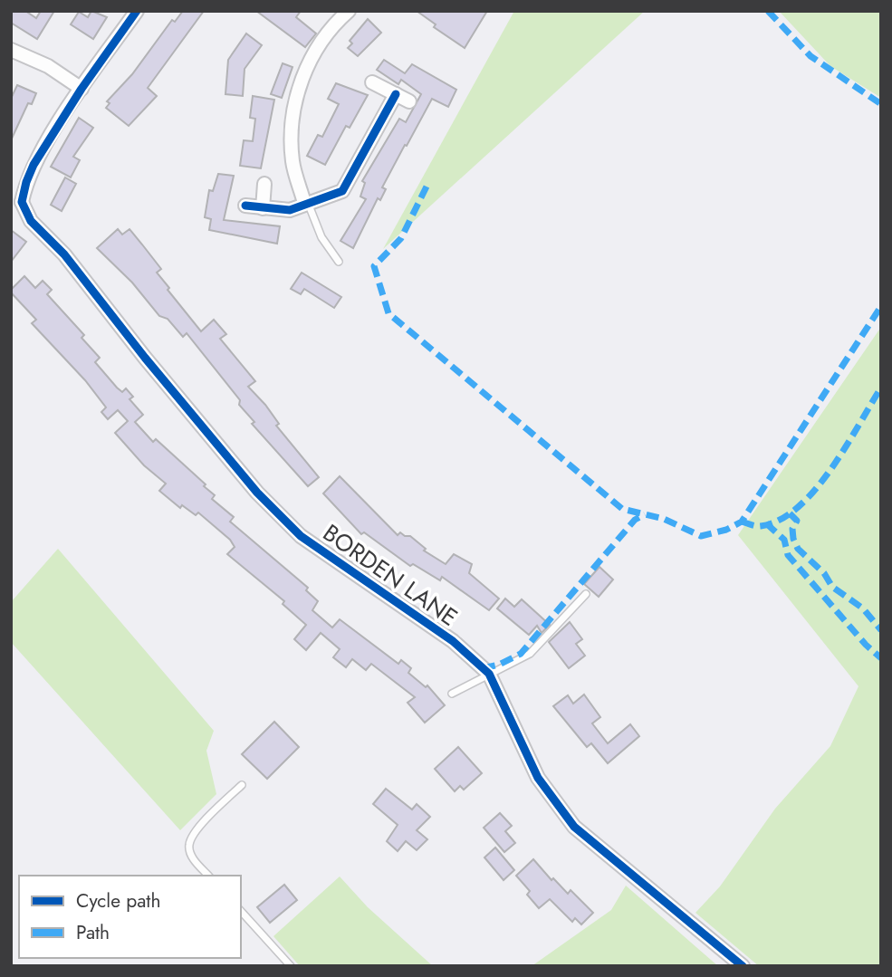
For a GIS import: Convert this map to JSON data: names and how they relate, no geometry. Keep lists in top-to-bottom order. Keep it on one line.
{"streets":{"street":["BORDEN LANE"]},"legend":["Cycle path","Path"]}
